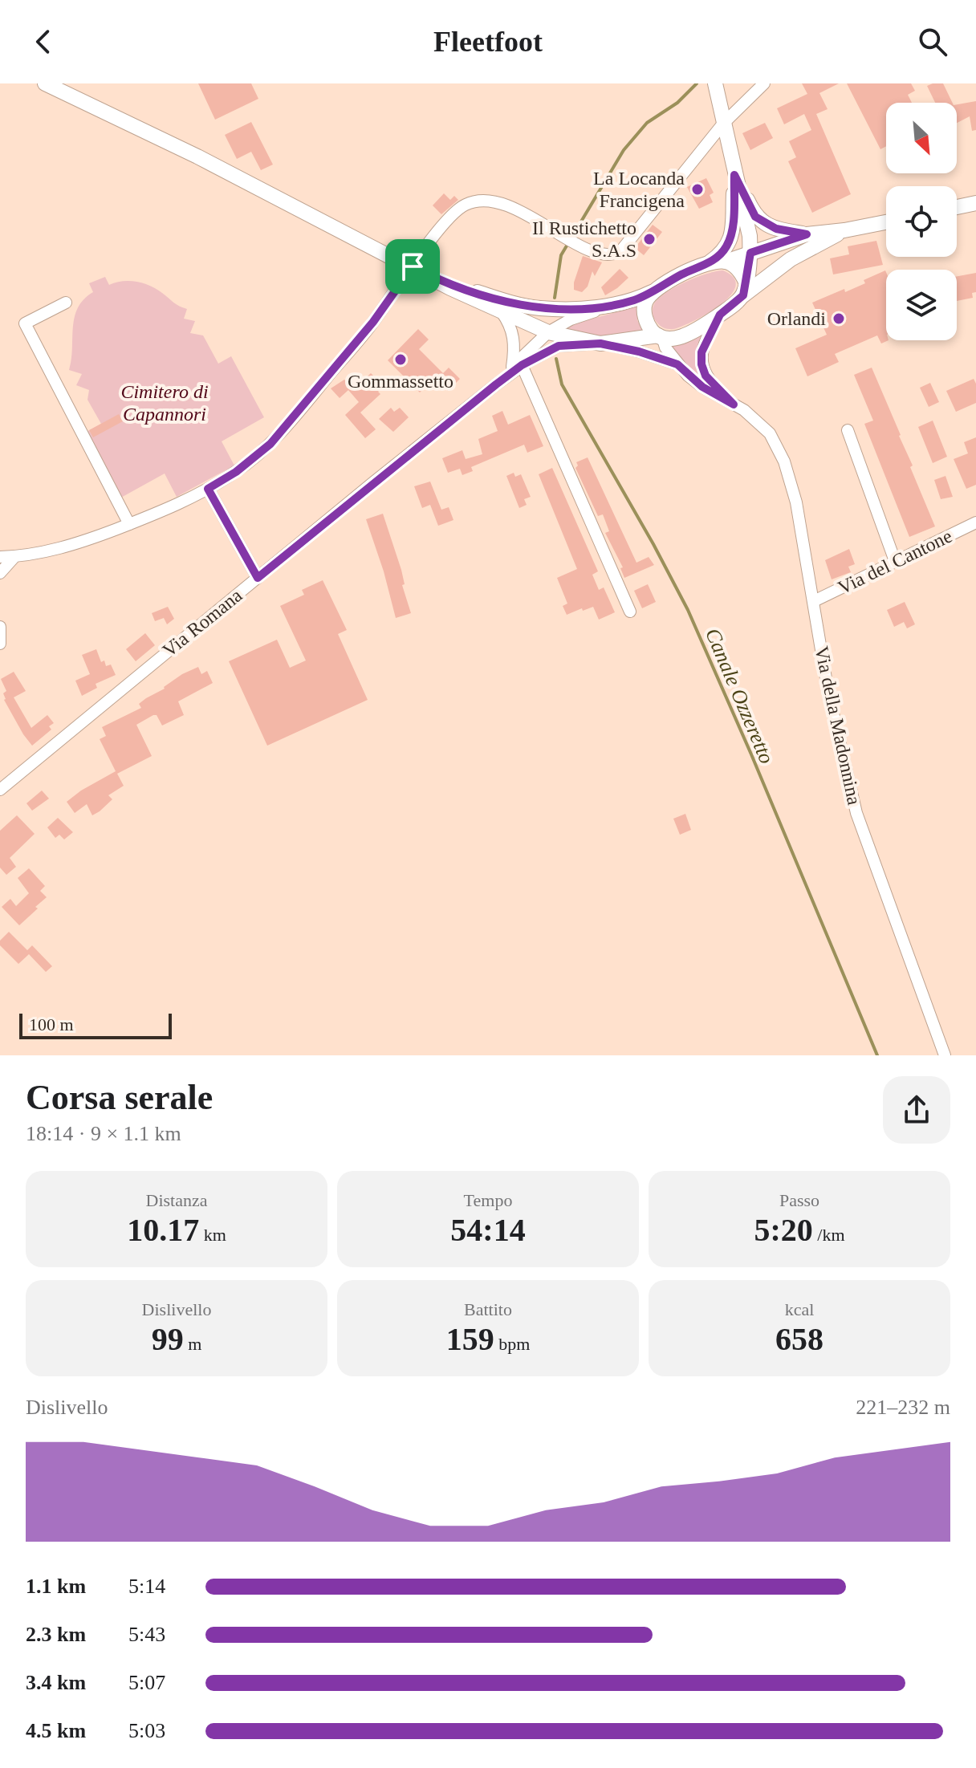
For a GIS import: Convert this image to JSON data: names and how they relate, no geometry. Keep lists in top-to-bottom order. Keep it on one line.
{"streets":{"street":["Via del Cantone","Via Romana","Via della Madonnina"]},"crossings":[["Via del Cantone","Via della Madonnina"]],"water":["Canale Ozzeretto"],"parks":["Cimitero di Capannori"],"places":["La Locanda Francigena","Il Rustichetto S.A.S","Orlandi","Gommassetto"],"scale_bar":"100 m","north":"bottom right","page":{"header":"Fleetfoot","scale":"100 m","heading":["Corsa serale","18:14 · 9 × 1.1 km"],"stats":[["Distanza","10.17 km"],["Tempo","54:14"],["Passo","5:20 /km"],["Dislivello","99 m"],["Battito","159 bpm"],["kcal","658"]],"chart":["Dislivello","221–232 m"],"list":[{"name":"1.1 km","note":"5:14"},{"name":"2.3 km","note":"5:43"},{"name":"3.4 km","note":"5:07"},{"name":"4.5 km","note":"5:03"}]}}
